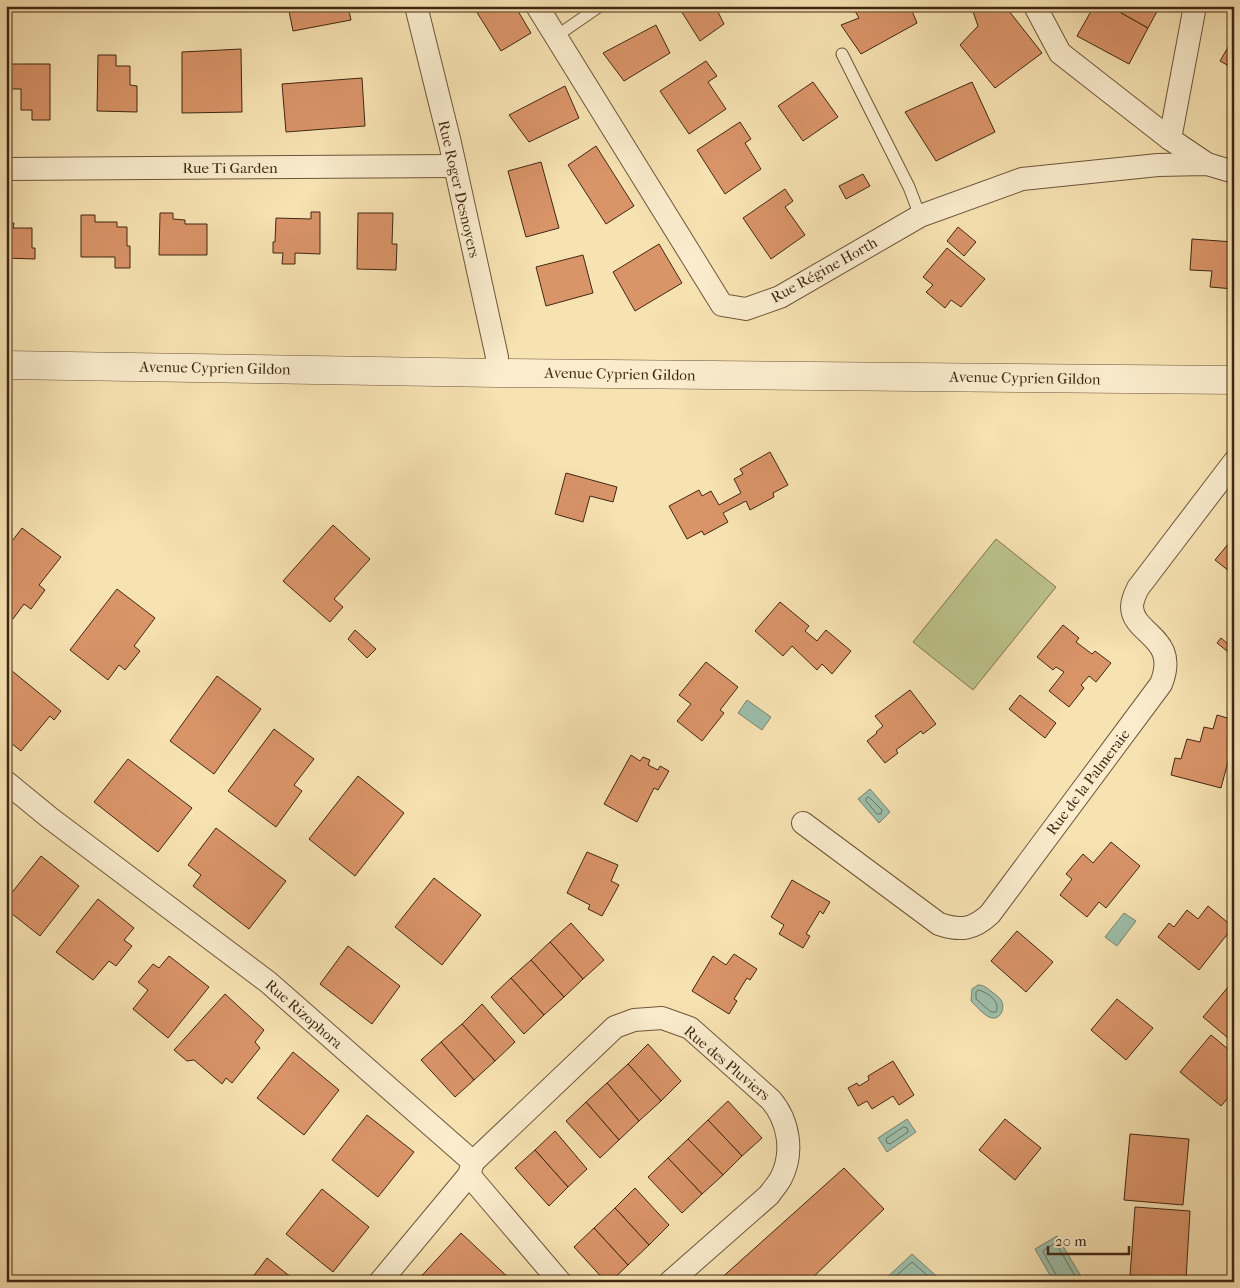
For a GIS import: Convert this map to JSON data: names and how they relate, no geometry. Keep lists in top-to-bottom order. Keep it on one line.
{"streets":{"street":["Rue Ti Garden","Rue Roger Desnoyers","Rue Régine Horth","Avenue Cyprien Gildon","Rue de la Palmeraie","Rue Rizophora","Rue des Pluviers"]},"crossings":[["Rue Ti Garden","Rue Roger Desnoyers"],["Rue Roger Desnoyers","Avenue Cyprien Gildon"],["Rue Rizophora","Rue des Pluviers"]],"scale_bar":"20 m"}
